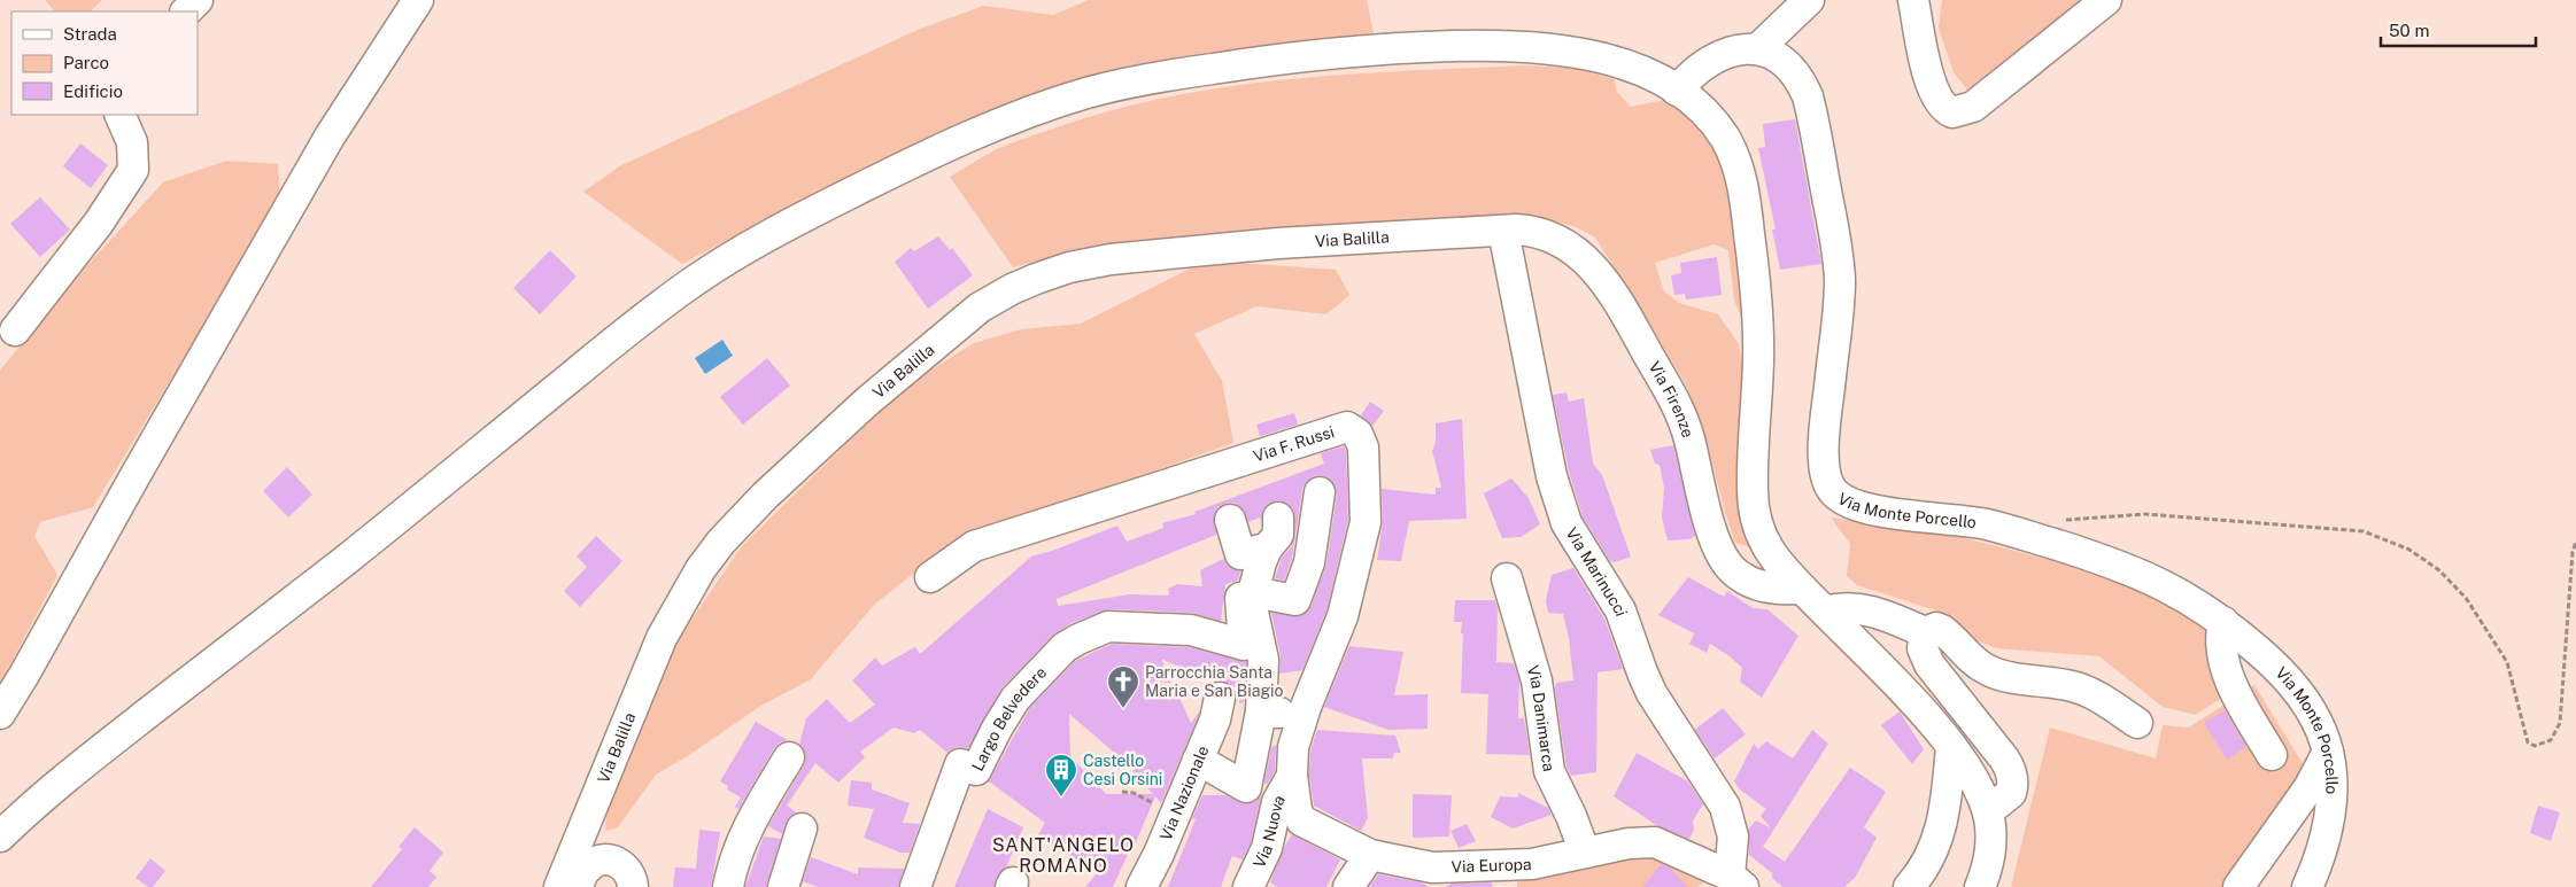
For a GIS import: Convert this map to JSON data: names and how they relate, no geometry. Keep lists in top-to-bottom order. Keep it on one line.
{"streets":{"street":["Via Balilla","Via Firenze","Via F. Russi","Via Monte Porcello","Via Marinucci","Largo Belvedere","Via Danimarca","Via Nazionale","Via Nuova","Via Europa"]},"crossings":[["Via Balilla","Via Firenze"],["Via Balilla","Via Marinucci"],["Via Firenze","Via Marinucci"],["Via F. Russi","Via Nuova"],["Via F. Russi","Via Europa"],["Via Marinucci","Via Europa"],["Via Danimarca","Via Europa"],["Via Nuova","Via Europa"]],"districts":["SANT'ANGELO ROMANO"],"places":{"church":["Parrocchia Santa Maria e San Biagio"],"building":["Castello Cesi Orsini"]},"legend":["Strada","Parco","Edificio"],"scale_bar":"50 m"}
